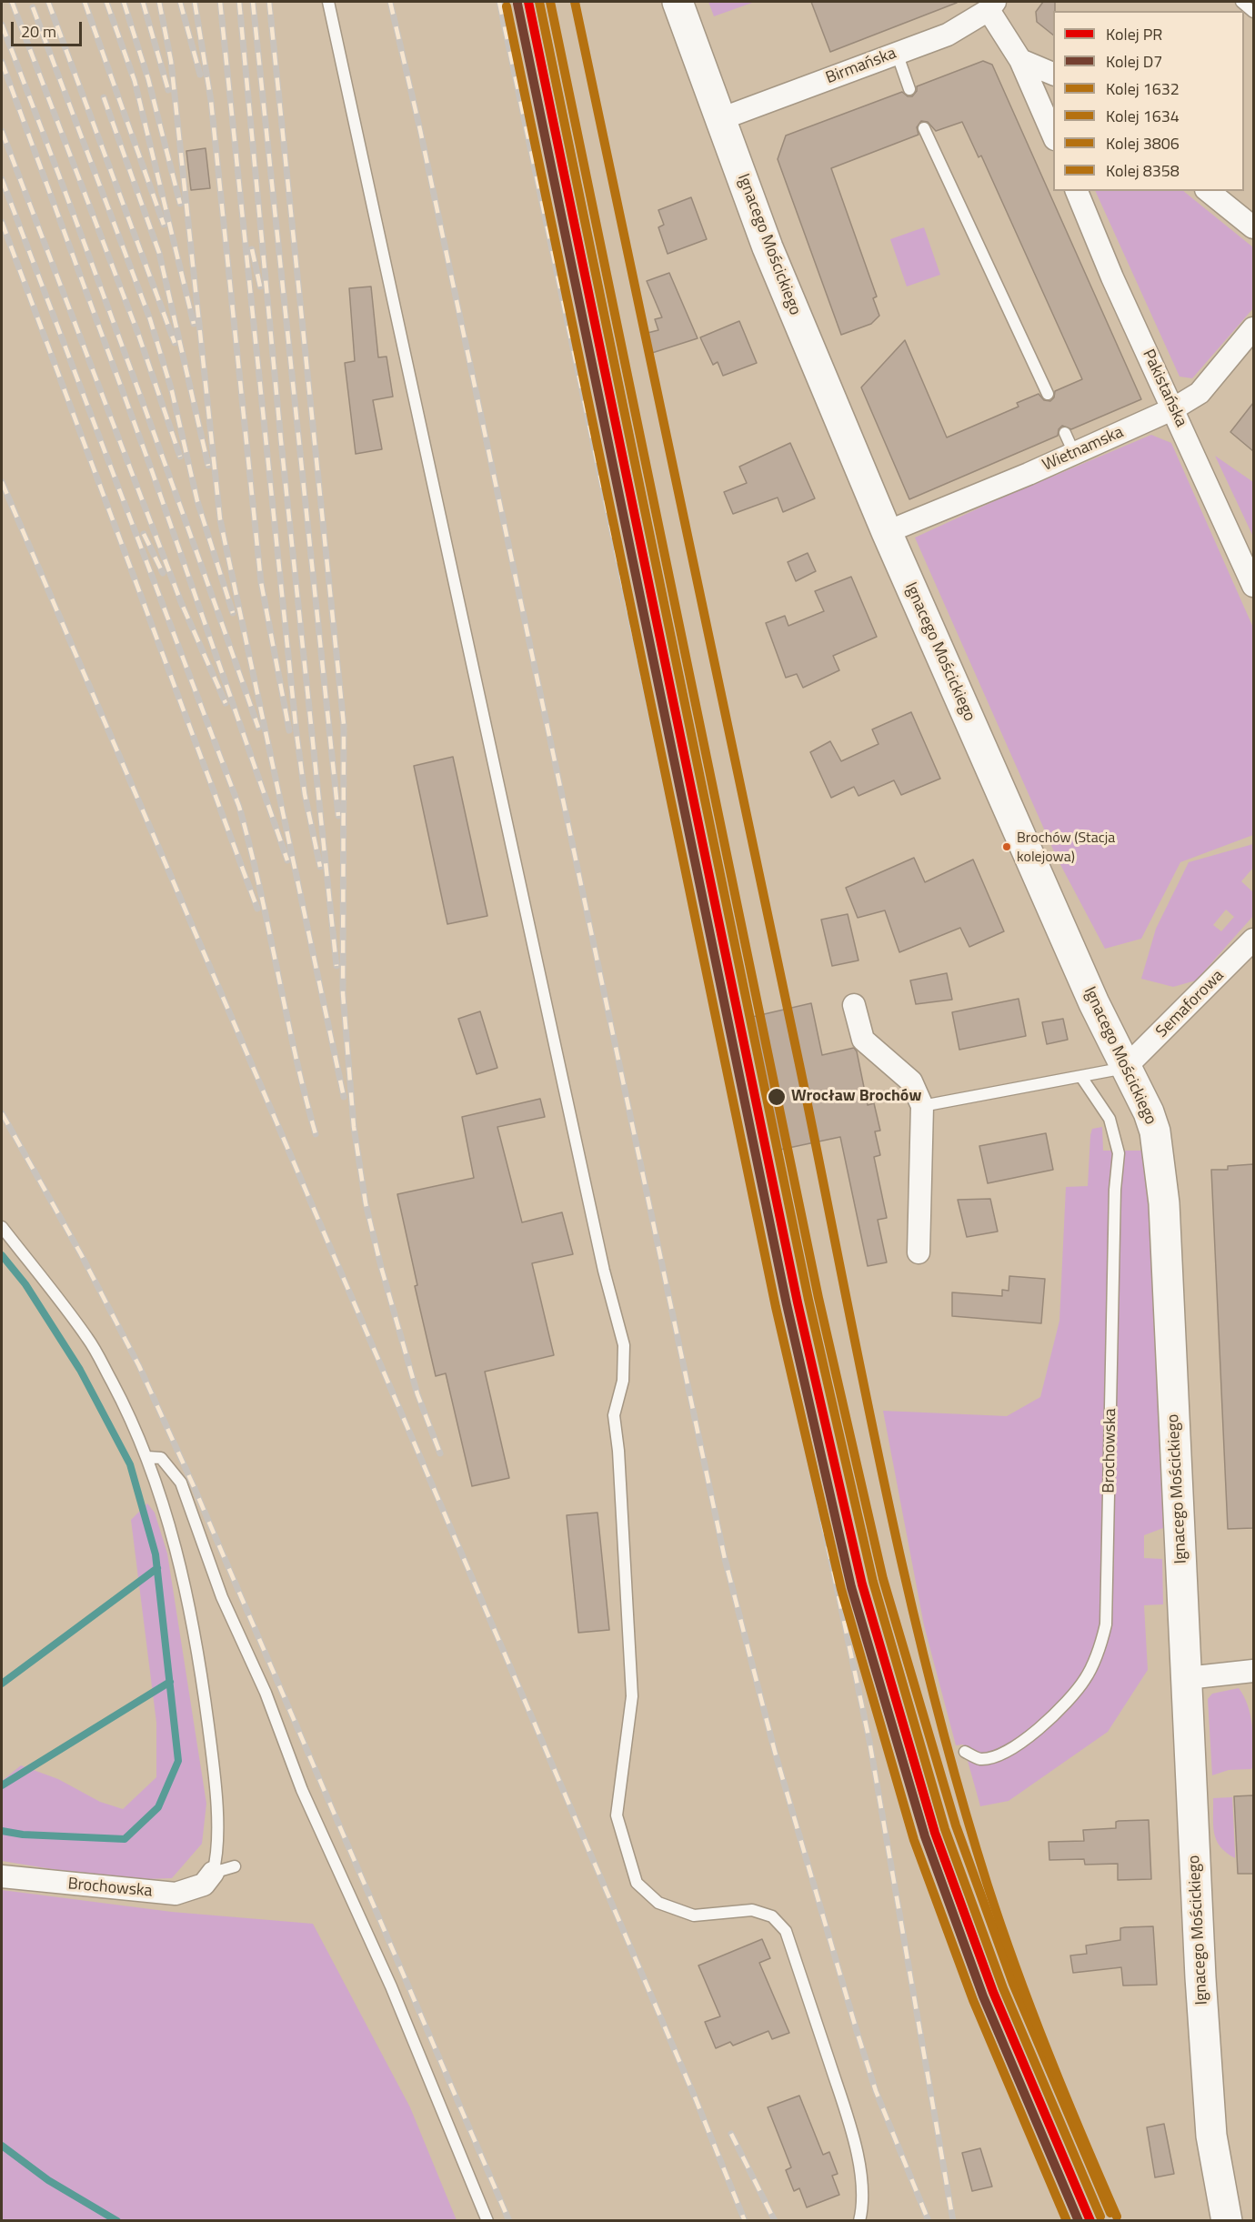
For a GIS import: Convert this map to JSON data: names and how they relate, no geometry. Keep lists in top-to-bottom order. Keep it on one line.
{"streets":{"street":["Birmańska","Ignacego Mościckiego","Pakistańska","Wietnamska","Semaforowa","Brochowska"]},"crossings":[["Birmańska","Ignacego Mościckiego"],["Ignacego Mościckiego","Wietnamska"],["Ignacego Mościckiego","Semaforowa"],["Pakistańska","Wietnamska"]],"places":["Brochów (Stacja kolejowa)","Wrocław Brochów"],"lines":["rail line PR","rail line 1632","rail line 3806","rail line 8358","rail line D7","rail line 1634"],"legend":["Kolej PR","Kolej D7","Kolej 1632","Kolej 1634","Kolej 3806","Kolej 8358"],"scale_bar":"20 m"}
